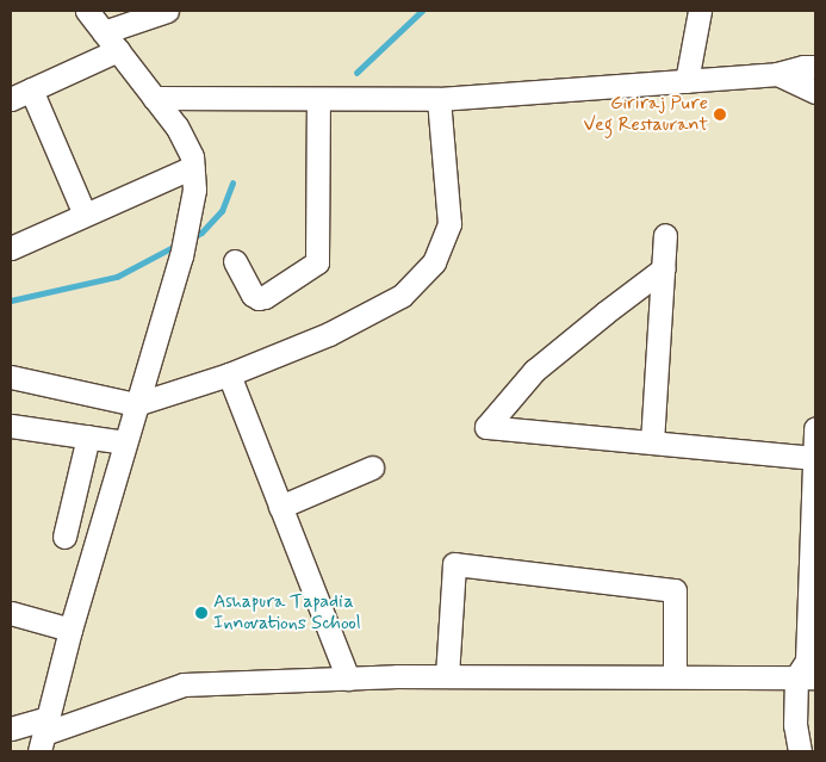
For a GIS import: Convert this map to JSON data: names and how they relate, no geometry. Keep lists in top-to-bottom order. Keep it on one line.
{"places":["Giriraj Pure Veg Restaurant","Ashapura Tapadia Innovations School"]}
